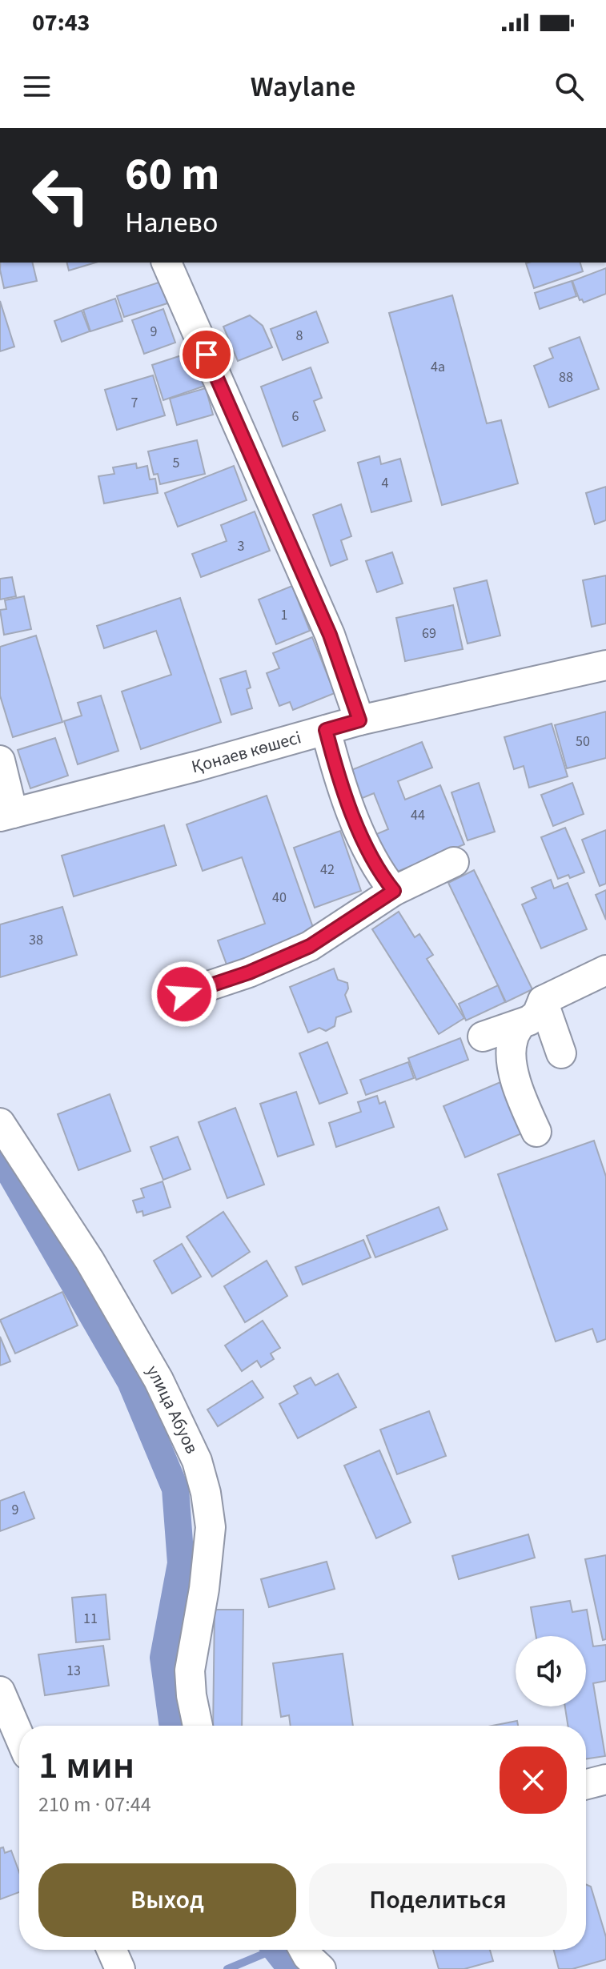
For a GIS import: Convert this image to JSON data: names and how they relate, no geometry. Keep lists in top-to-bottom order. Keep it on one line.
{"streets":{"street":["Қонаев көшесі","улица Абуов"]},"house_numbers":["9","8","4а","88","7","6","5","4","3","1","69","50","44","42","40","38","9","11","13"],"page":{"status":"07:43","header":"Waylane","turn":["60 m","Налево"],"heading":["1 мин","210 m · 07:44"],"buttons":["Выход","Поделиться"]}}
